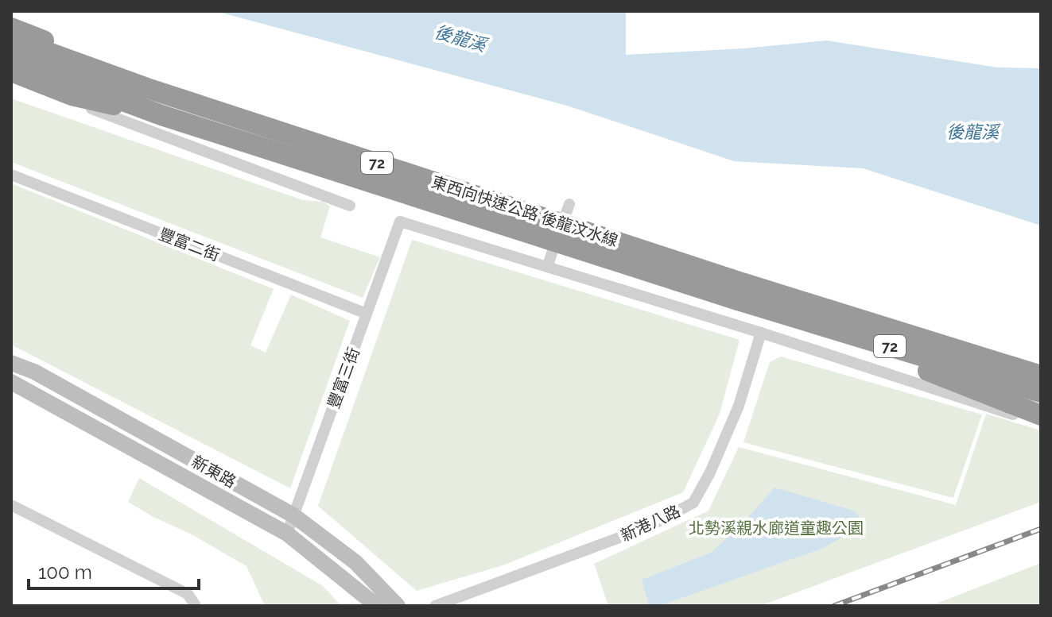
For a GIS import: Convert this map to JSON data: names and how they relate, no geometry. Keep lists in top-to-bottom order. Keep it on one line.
{"streets":{"highway":["72","東西向快速公路 後龍汶水線"],"main road":["新東路"],"street":["豐富二街","豐富三街","新港八路"]},"crossings":[["豐富二街","豐富三街"],["豐富三街","新東路"]],"water":["後龍溪"],"parks":["北勢溪親水廊道童趣公園"],"scale_bar":"100 m"}
